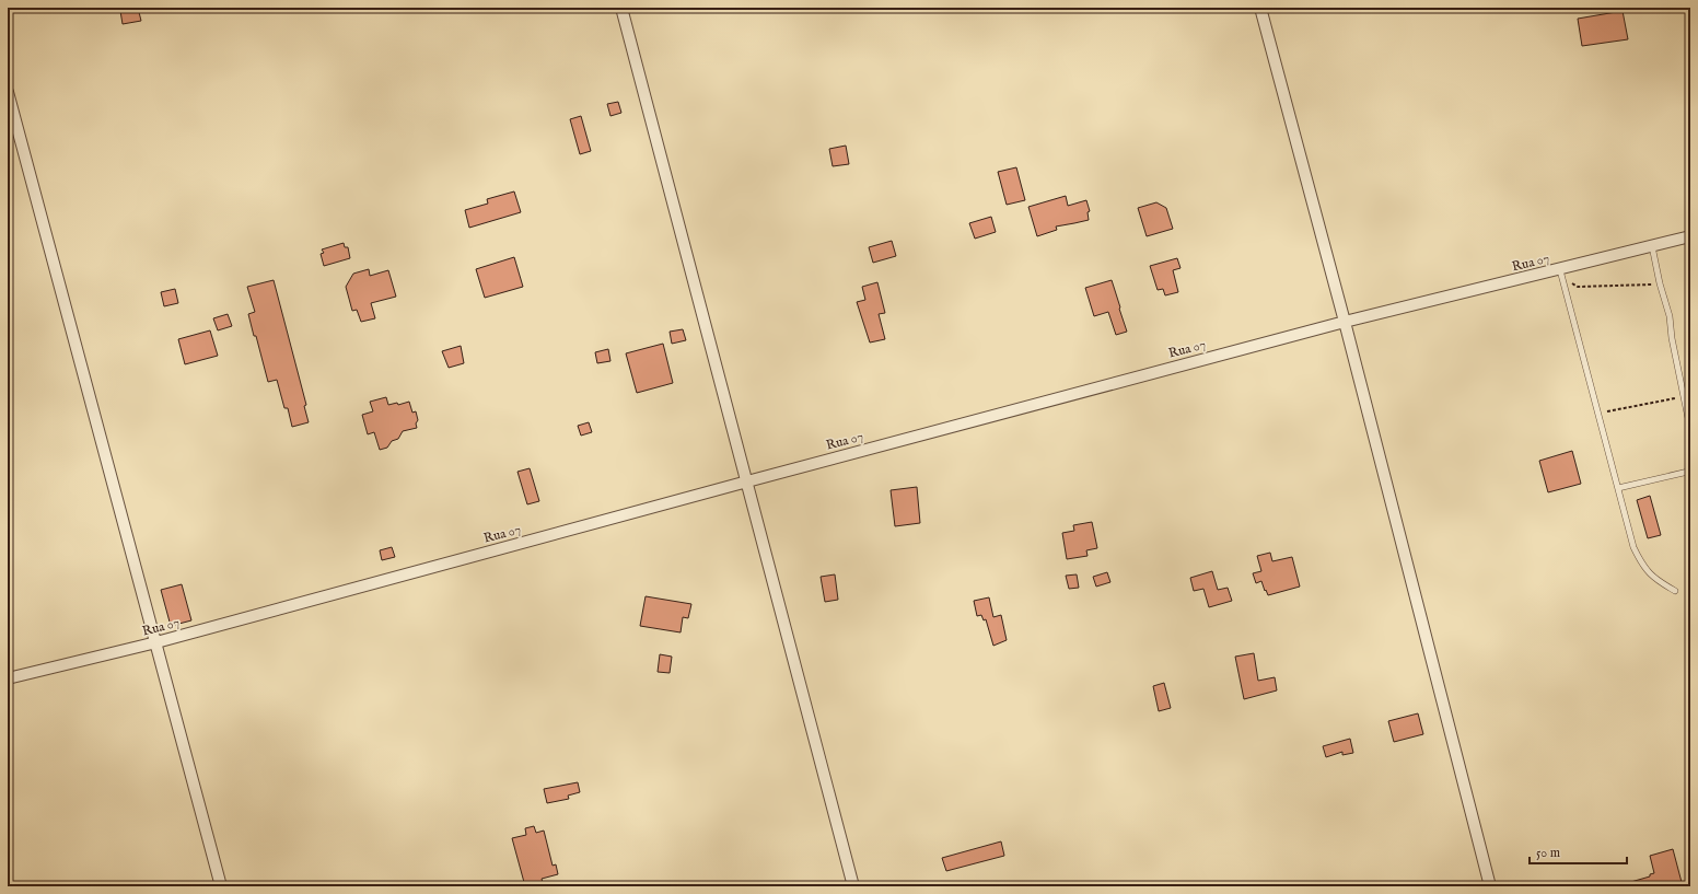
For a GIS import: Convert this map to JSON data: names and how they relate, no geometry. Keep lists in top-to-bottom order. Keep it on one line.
{"streets":{"street":["Rua 07"]},"scale_bar":"50 m"}
